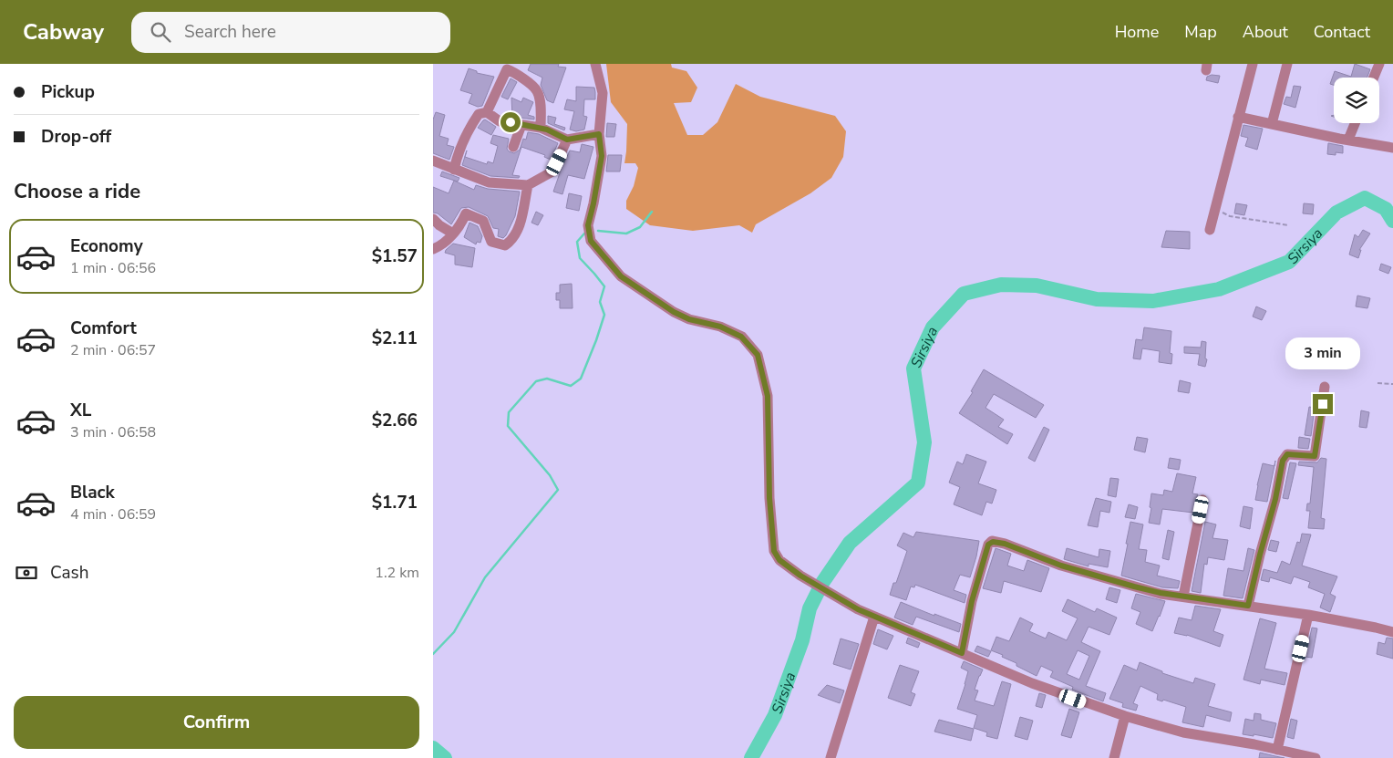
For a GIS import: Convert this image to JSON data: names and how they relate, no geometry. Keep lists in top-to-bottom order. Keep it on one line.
{"water":["Sirsiya"],"page":{"header":"Cabway","search":"Search here","nav":["Home","Map","About","Contact"],"banner":["Pickup","Drop-off"],"heading":"Choose a ride","list":[{"name":"Economy","note":"1 min · 06:56","value":"$1.57"},{"name":"Comfort","note":"2 min · 06:57","value":"$2.11"},{"name":"XL","note":"3 min · 06:58","value":"$2.66"},{"name":"Black","note":"4 min · 06:59","value":"$1.71"}],"bubble":"3 min","pay":["Cash","1.2 km"],"buttons":"Confirm"}}
